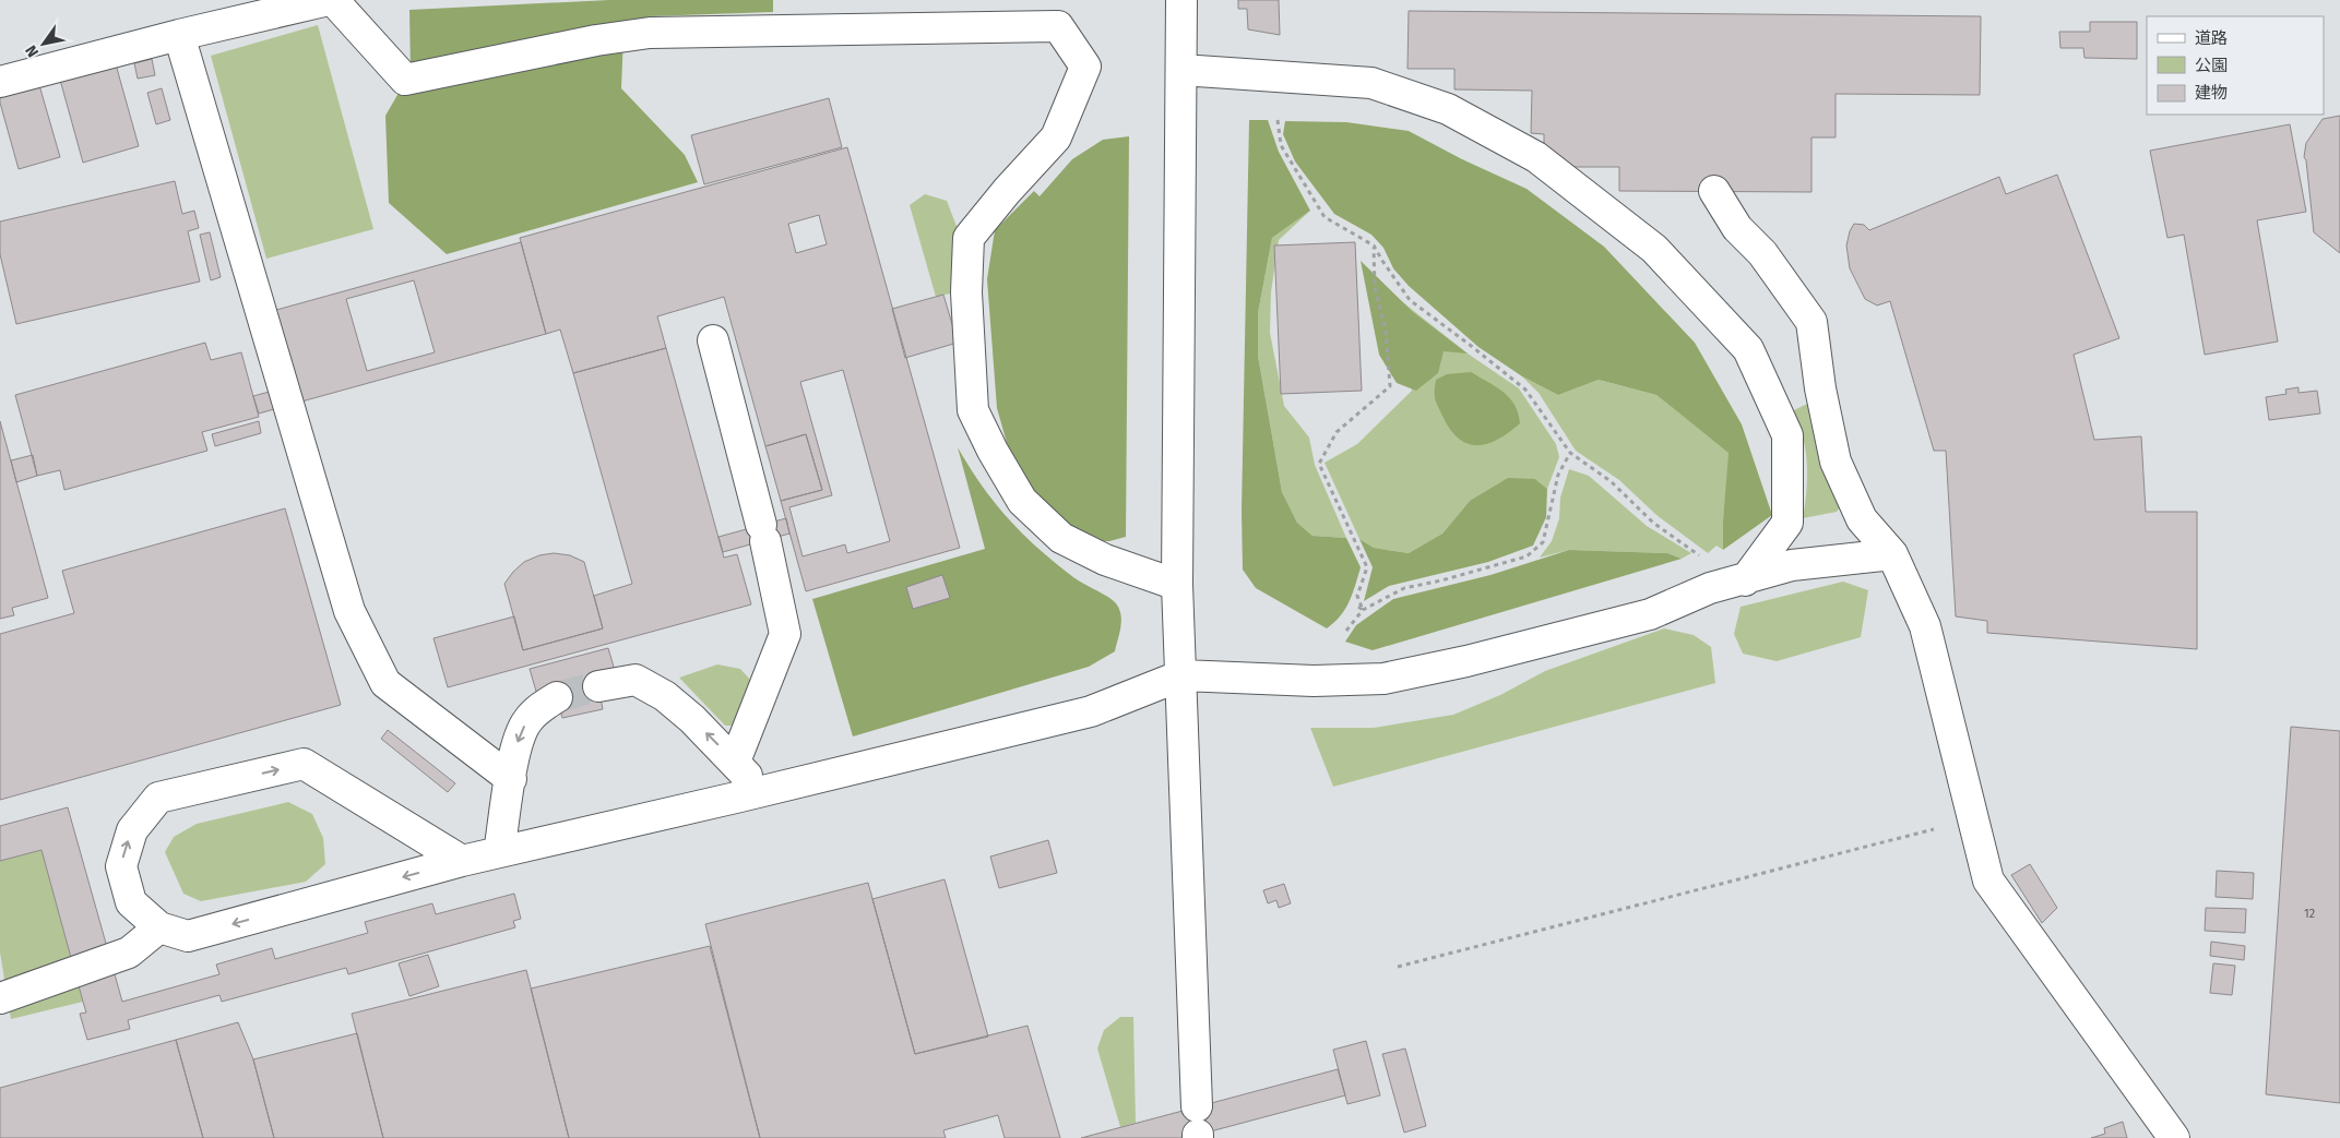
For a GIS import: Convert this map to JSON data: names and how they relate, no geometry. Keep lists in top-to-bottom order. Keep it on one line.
{"house_numbers":["12"],"legend":["道路","公園","建物"],"north":"bottom left"}
